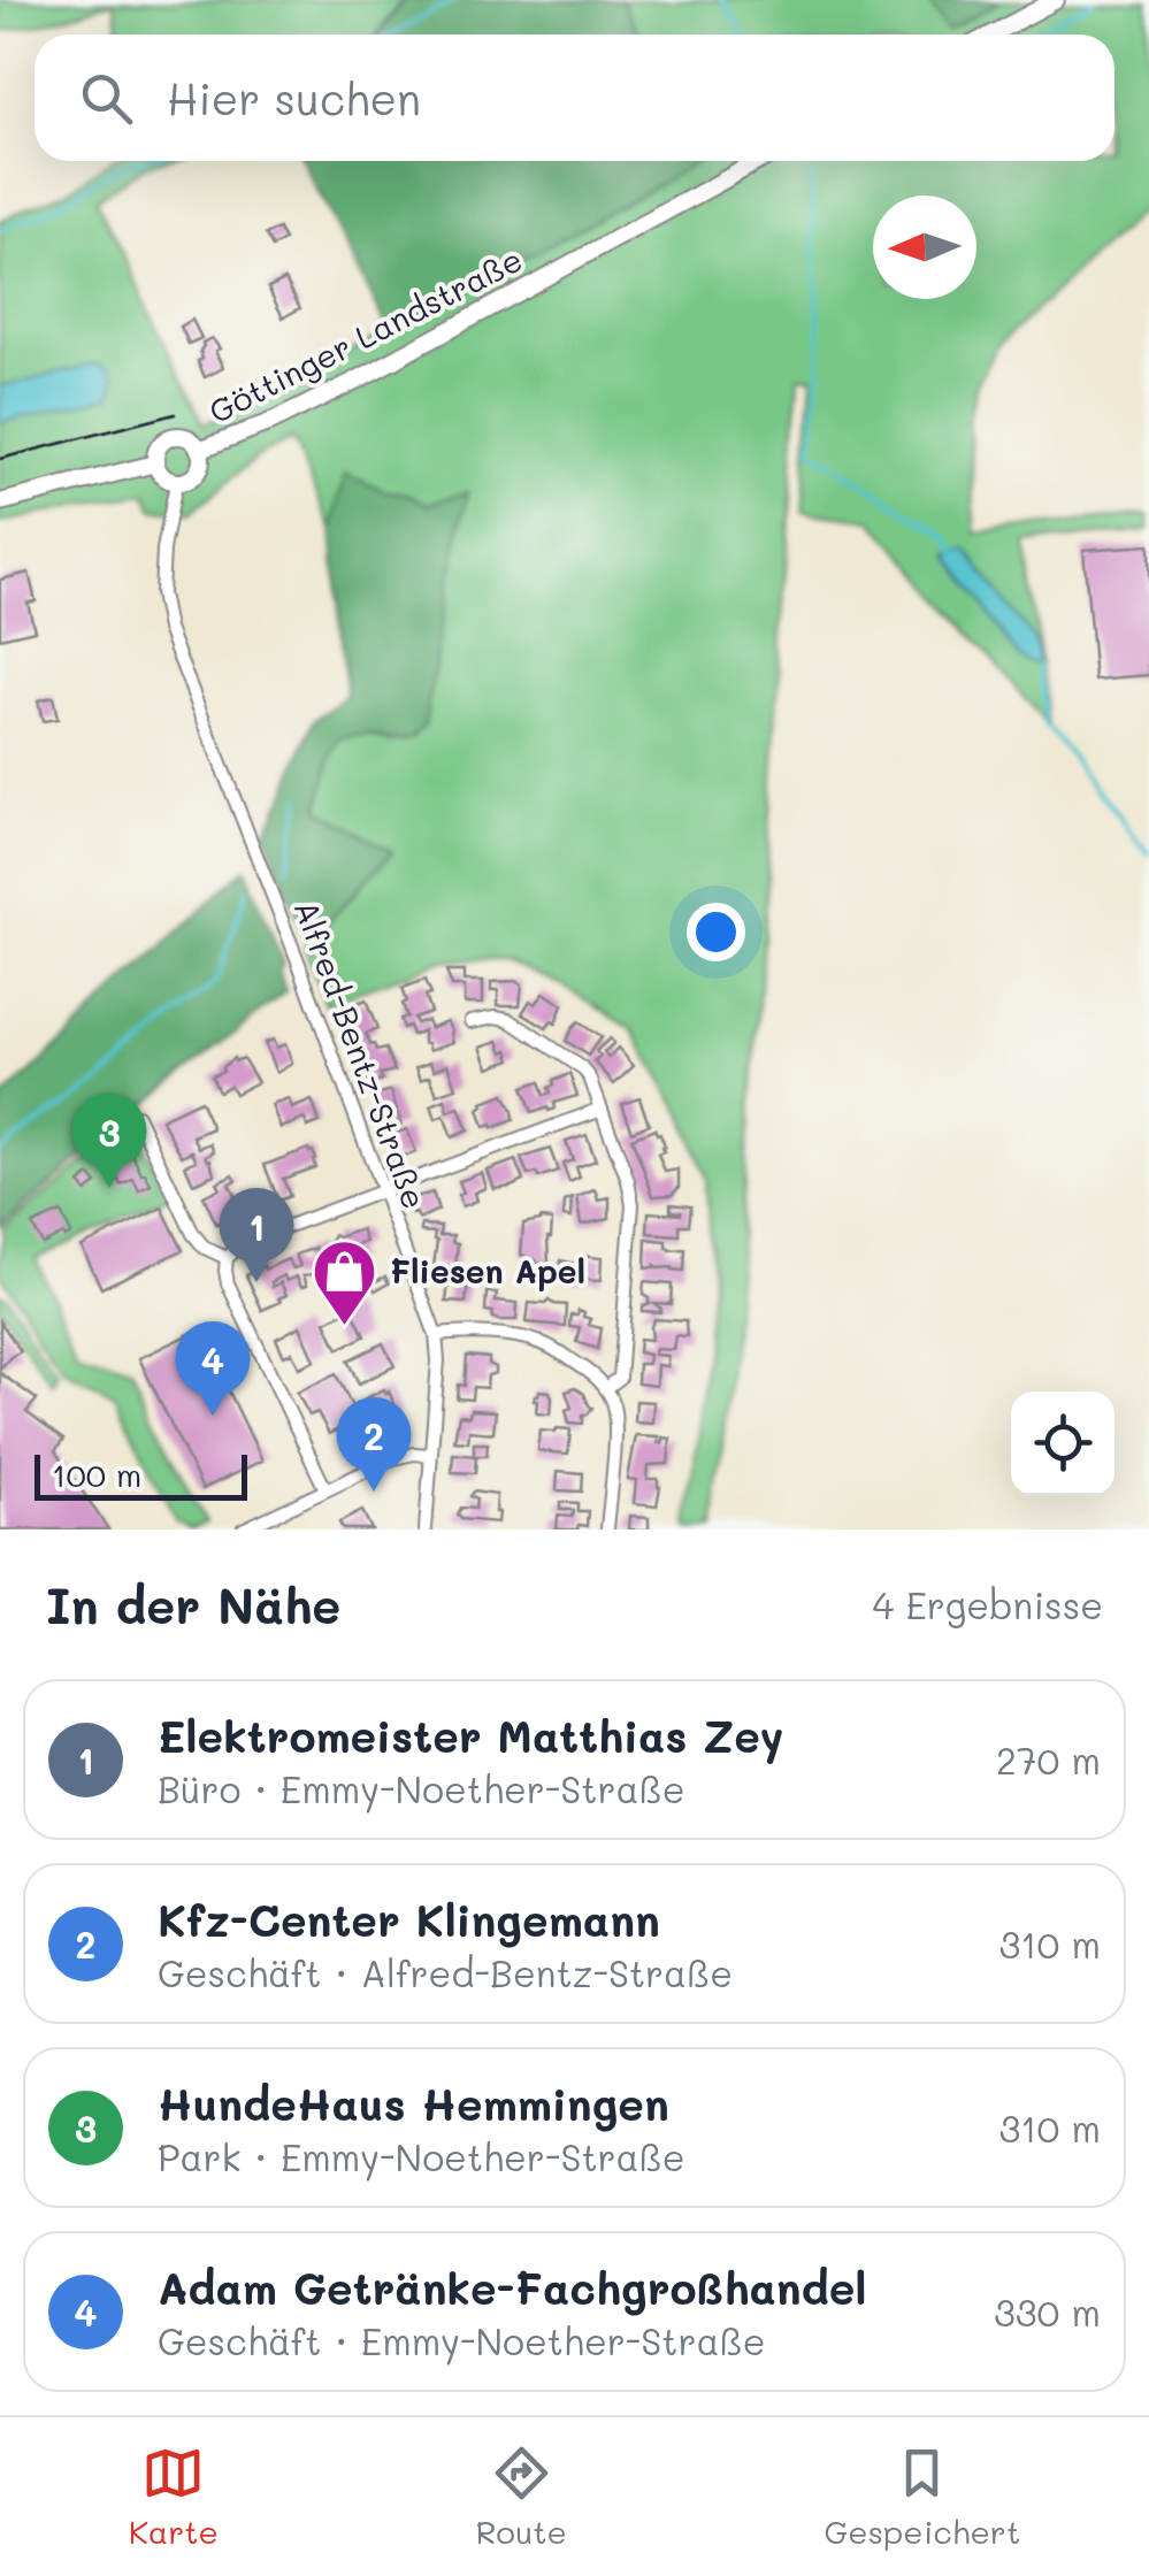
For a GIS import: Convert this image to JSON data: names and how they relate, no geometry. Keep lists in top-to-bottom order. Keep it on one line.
{"streets":{"street":["Göttinger Landstraße","Alfred-Bentz-Straße"]},"crossings":[["Göttinger Landstraße","Alfred-Bentz-Straße"]],"places":{"shop":["Fliesen Apel"]},"scale_bar":"100 m","north":"left","page":{"search":"Hier suchen","pins":["3","1","4","2"],"scale":"100 m","heading":["In der Nähe","4 Ergebnisse"],"list":[{"mark":"1","name":"Elektromeister Matthias Zey","note":"Büro · Emmy-Noether-Straße","value":"270 m"},{"mark":"2","name":"Kfz-Center Klingemann","note":"Geschäft · Alfred-Bentz-Straße","value":"310 m"},{"mark":"3","name":"HundeHaus Hemmingen","note":"Park · Emmy-Noether-Straße","value":"310 m"},{"mark":"4","name":"Adam Getränke-Fachgroßhandel","note":"Geschäft · Emmy-Noether-Straße","value":"330 m"}],"nav":["Karte","Route","Gespeichert"]}}
